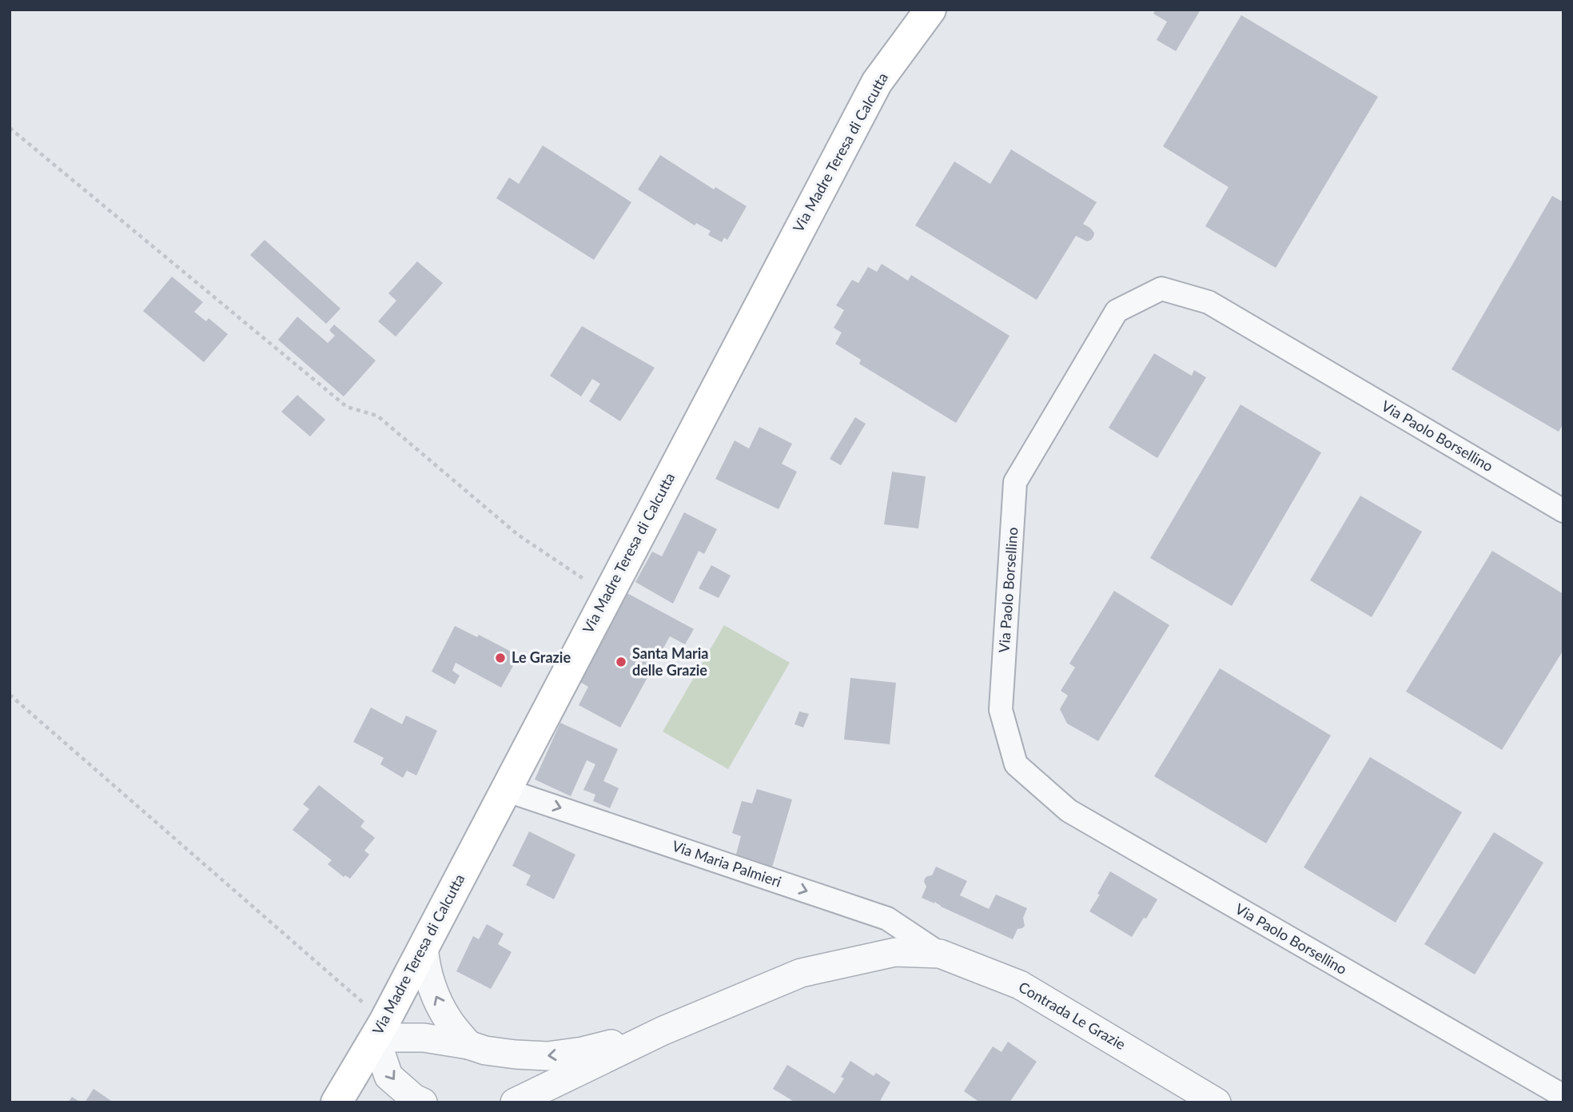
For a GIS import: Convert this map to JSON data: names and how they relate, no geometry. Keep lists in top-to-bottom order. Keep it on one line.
{"streets":{"main road":["Via Madre Teresa di Calcutta"],"street":["Via Paolo Borsellino","Via Maria Palmieri","Contrada Le Grazie"]},"crossings":[["Via Madre Teresa di Calcutta","Via Maria Palmieri"],["Via Madre Teresa di Calcutta","Contrada Le Grazie"],["Via Maria Palmieri","Contrada Le Grazie"]],"one_way":["Via Maria Palmieri"],"places":["Le Grazie","Santa Maria delle Grazie"]}
